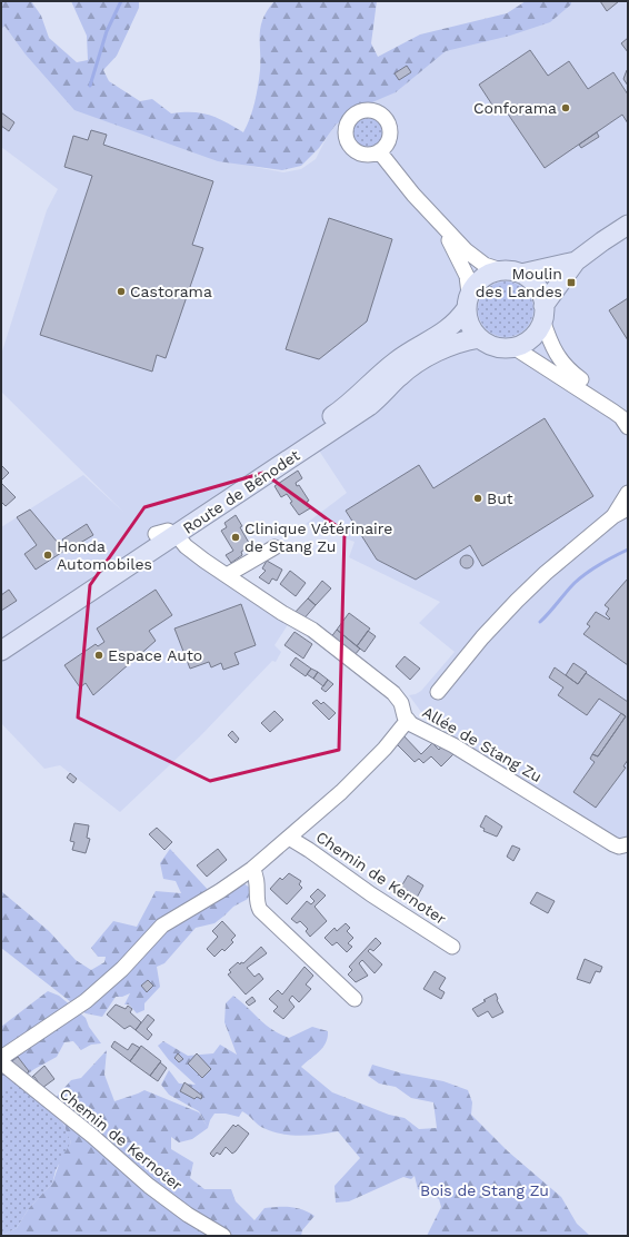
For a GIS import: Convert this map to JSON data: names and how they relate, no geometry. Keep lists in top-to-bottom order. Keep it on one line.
{"streets":{"main road":["Route de Bénodet"],"street":["Allée de Stang Zu","Chemin de Kernoter"]},"crossings":[["Route de Bénodet","Allée de Stang Zu"],["Allée de Stang Zu","Chemin de Kernoter"]],"parks":["Bois de Stang Zu"],"places":{"other":["Conforama","Castorama","But","Clinique Vétérinaire de Stang Zu","Honda Automobiles","Espace Auto"],"transit":["Moulin des Landes"]}}
